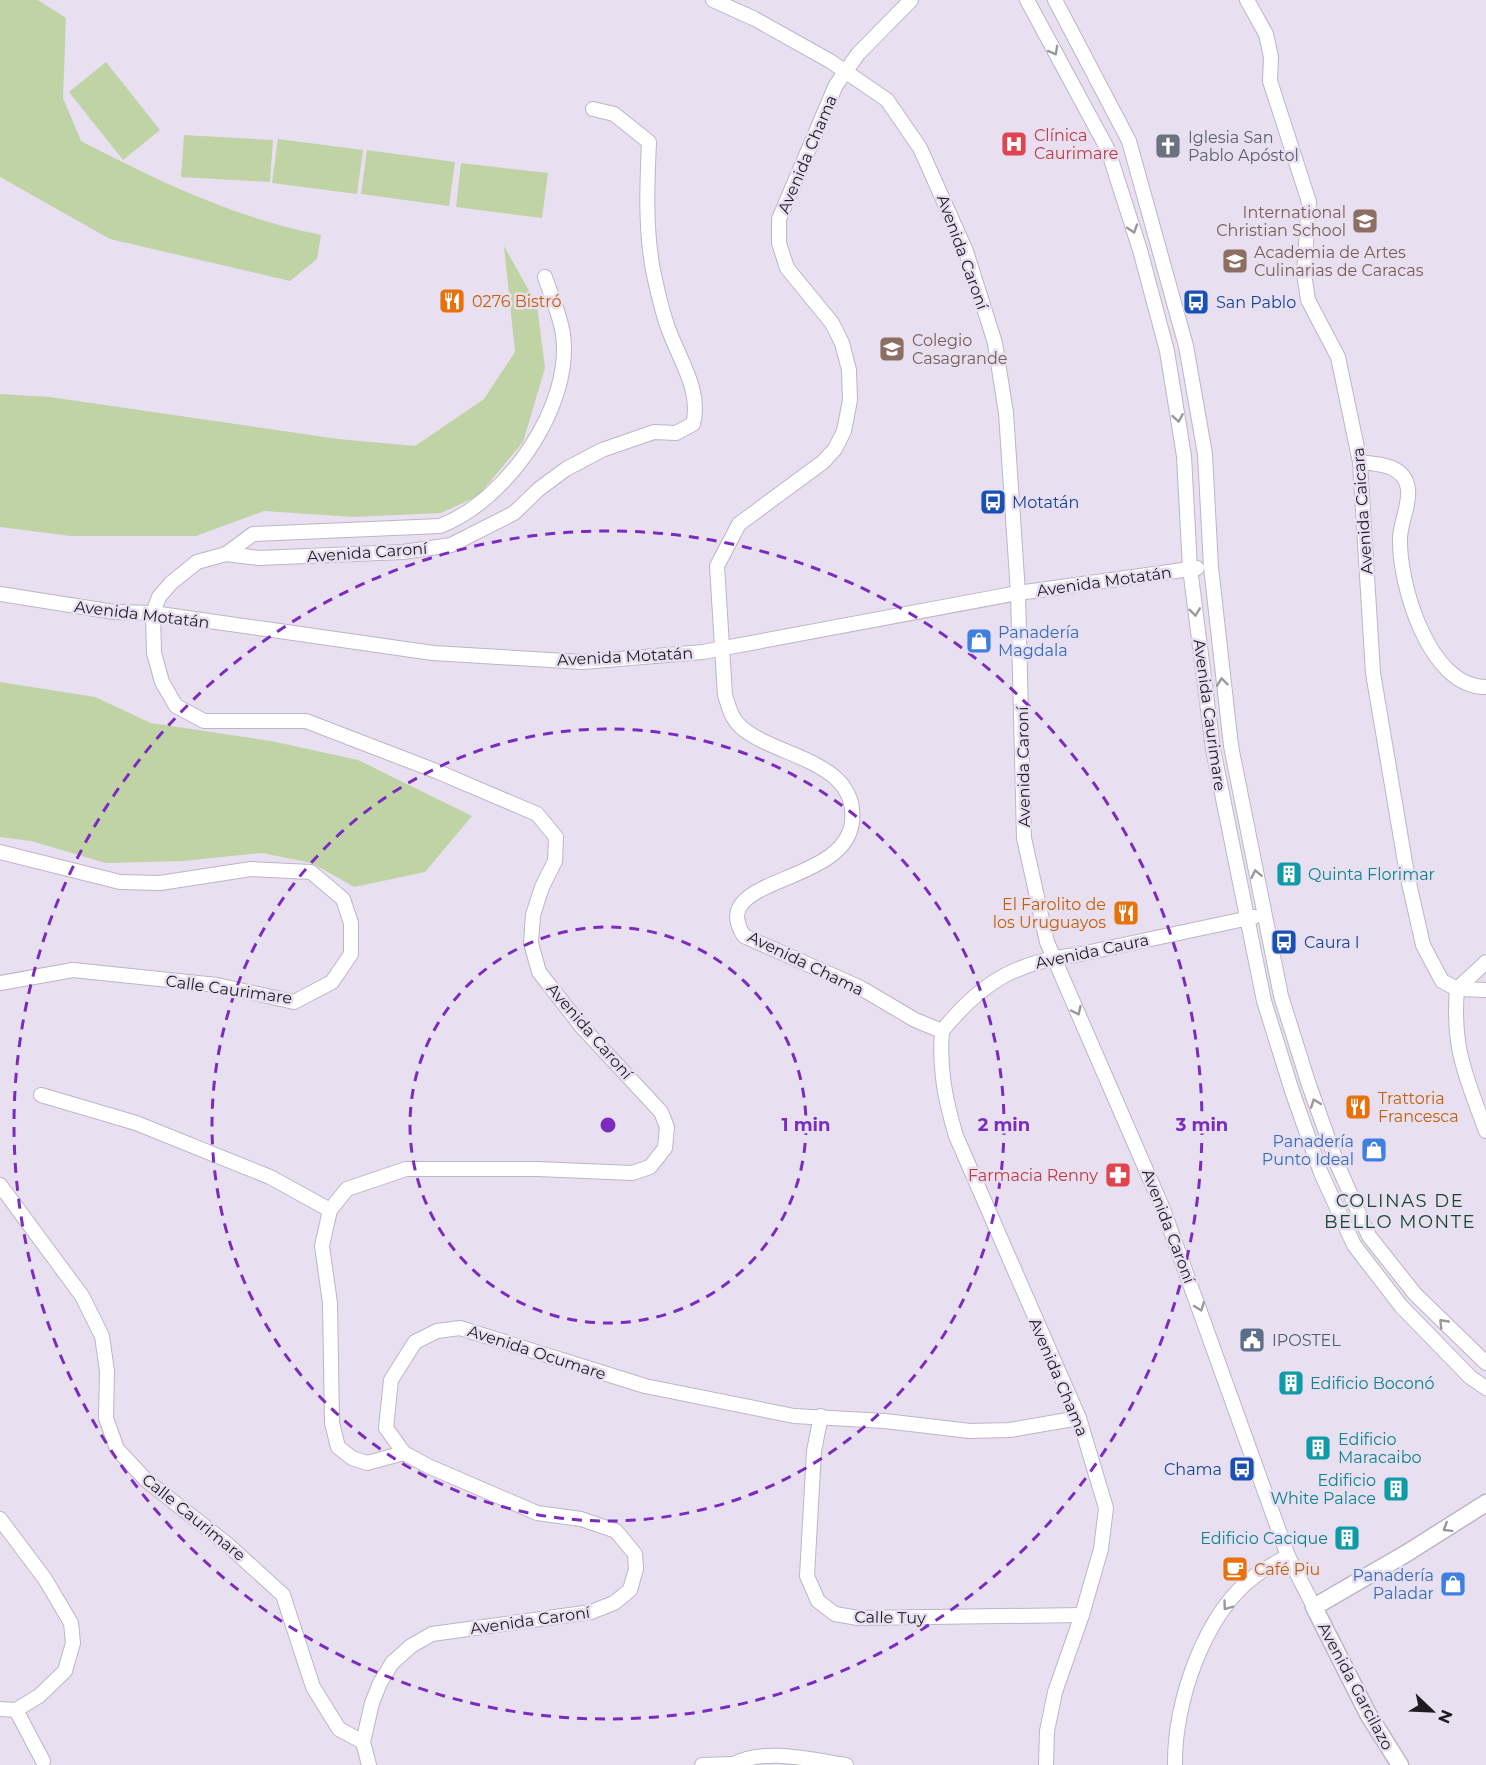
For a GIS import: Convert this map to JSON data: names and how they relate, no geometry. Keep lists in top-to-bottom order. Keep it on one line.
{"streets":{"street":["Avenida Chama","Avenida Caroní","Avenida Caicara","Avenida Motatán","Avenida Caurimare","Avenida Caura","Calle Caurimare","Avenida Ocumare","Calle Tuy","Avenida Garcilazo"]},"crossings":[["Avenida Chama","Avenida Caroní"],["Avenida Chama","Avenida Motatán"],["Avenida Chama","Avenida Caura"],["Avenida Chama","Avenida Ocumare"],["Avenida Chama","Calle Tuy"],["Avenida Caroní","Avenida Motatán"],["Avenida Caroní","Avenida Caura"],["Avenida Caroní","Calle Caurimare"],["Avenida Caroní","Avenida Ocumare"],["Avenida Caroní","Avenida Garcilazo"],["Avenida Motatán","Avenida Caurimare"],["Avenida Caurimare","Avenida Caura"],["Avenida Ocumare","Calle Tuy"]],"districts":["COLINAS DE BELLO MONTE"],"places":{"hospital":["Clínica Caurimare"],"church":["Iglesia San Pablo Apóstol"],"school or university":["International Christian School","Academia de Artes Culinarias de Caracas","Colegio Casagrande"],"restaurant":["0276 Bistró","El Farolito de los Uruguayos","Trattoria Francesca"],"bus stop":["San Pablo","Motatán","Caura I","Chama"],"shop":["Panadería Magdala","Panadería Punto Ideal","Panadería Paladar"],"building":["Quinta Florimar","Edificio Boconó","Edificio Maracaibo","Edificio White Palace","Edificio Cacique"],"pharmacy":["Farmacia Renny"],"public building":["IPOSTEL"],"cafe":["Café Piu"]},"north":"bottom right","rings":["1 min","2 min","3 min"]}
